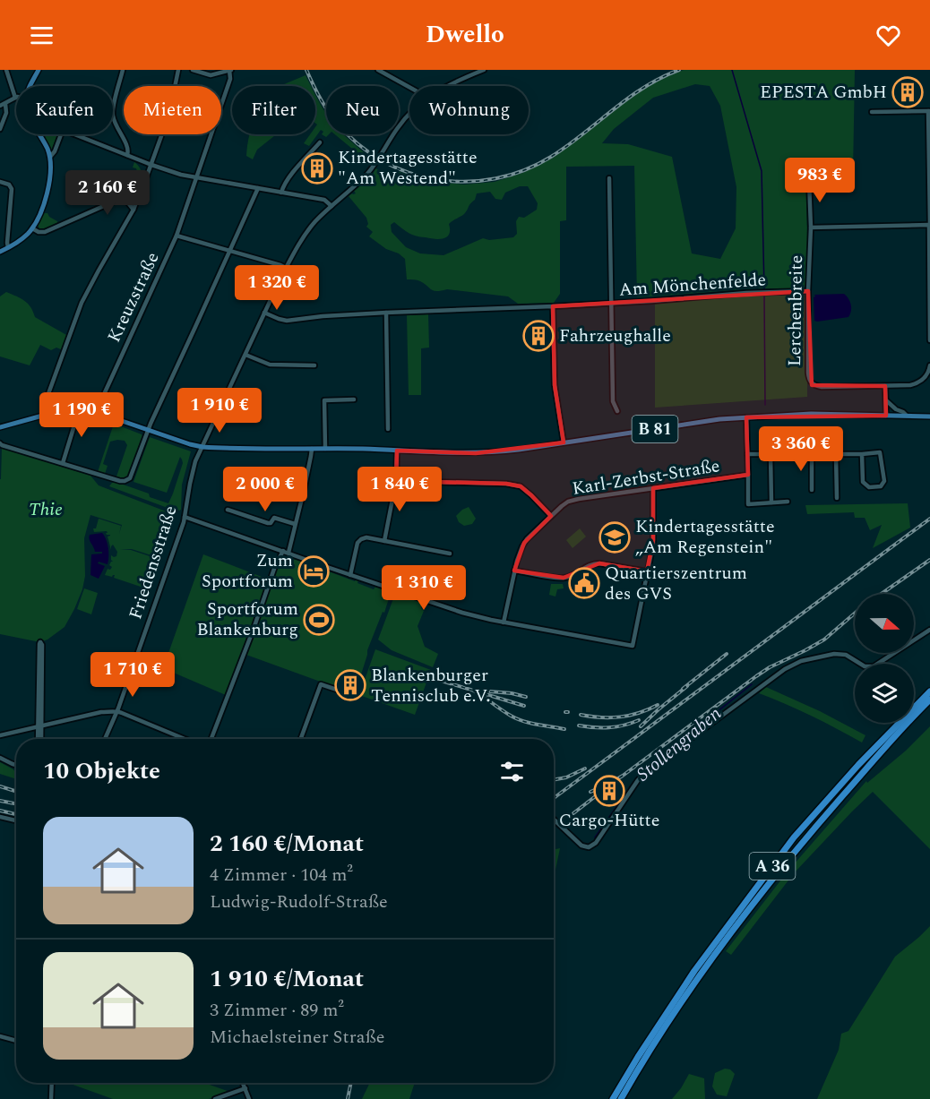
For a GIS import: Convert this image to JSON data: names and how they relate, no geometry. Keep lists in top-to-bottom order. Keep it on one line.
{"streets":{"highway":["A 36"],"main road":["B 81"],"street":["Am Mönchenfelde","Kreuzstraße","Lerchenbreite","Karl-Zerbst-Straße","Friedensstraße"]},"crossings":[["Am Mönchenfelde","Lerchenbreite"],["Am Mönchenfelde","Friedensstraße"],["Kreuzstraße","B 81"],["B 81","Friedensstraße"]],"water":["Stollengraben"],"parks":["Thie"],"places":{"building":["EPESTA GmbH","Kindertagesstätte \"Am Westend\"","Fahrzeughalle","Blankenburger Tennisclub e.V.","Cargo-Hütte"],"school or university":["Kindertagesstätte „Am Regenstein\""],"hotel":["Zum Sportforum"],"public building":["Quartierszentrum des GVS"],"sports":["Sportforum Blankenburg"]},"north":"right","page":{"header":"Dwello","chip":["Kaufen","Mieten","Filter","Neu","Wohnung"],"price":["983 €","2 160 €","1 320 €","1 910 €","1 190 €","3 360 €","2 000 €","1 840 €","1 310 €","1 710 €"],"heading":"10 Objekte","list":[{"name":"2 160 €/Monat","note":"4 Zimmer · 104 m² · Ludwig-Rudolf-Straße"},{"name":"1 910 €/Monat","note":"3 Zimmer · 89 m² · Michaelsteiner Straße"}]}}
